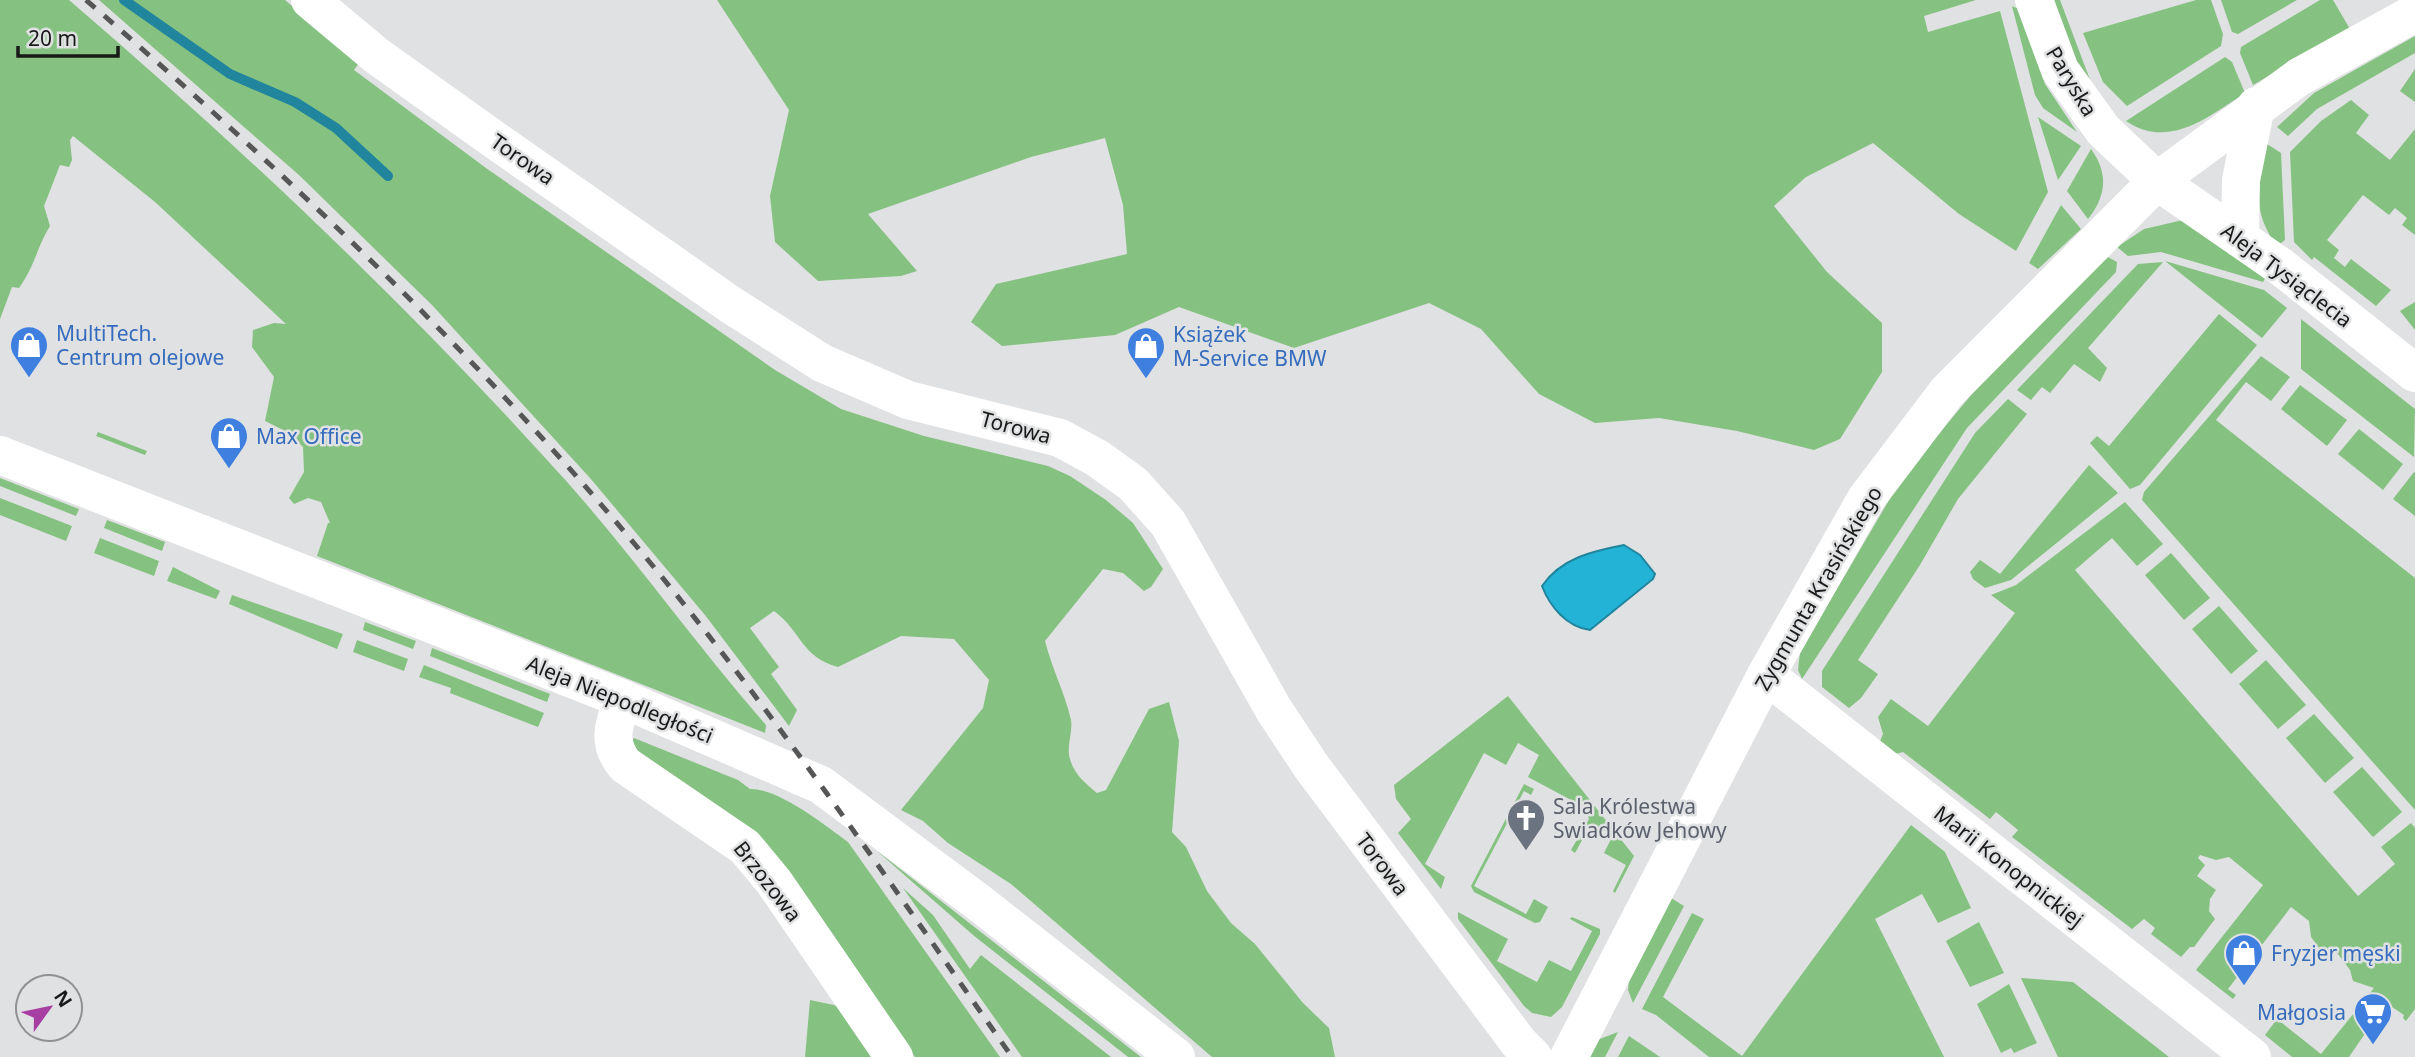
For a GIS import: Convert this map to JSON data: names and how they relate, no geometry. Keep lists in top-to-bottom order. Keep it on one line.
{"streets":{"street":["Paryska","Torowa","Aleja Tysiąclecia","Zygmunta Krasińskiego","Aleja Niepodległości","Marii Konopnickiej","Brzozowa"]},"crossings":[["Paryska","Aleja Tysiąclecia"],["Paryska","Zygmunta Krasińskiego"],["Aleja Tysiąclecia","Zygmunta Krasińskiego"],["Zygmunta Krasińskiego","Marii Konopnickiej"],["Aleja Niepodległości","Brzozowa"]],"places":{"shop":["MultiTech. Centrum olejowe","Książek M-Service BMW","Max Office","Fryzjer męski"],"church":["Sala Królestwa Swiadków Jehowy"],"supermarket":["Małgosia"]},"scale_bar":"20 m","north":"top right"}
